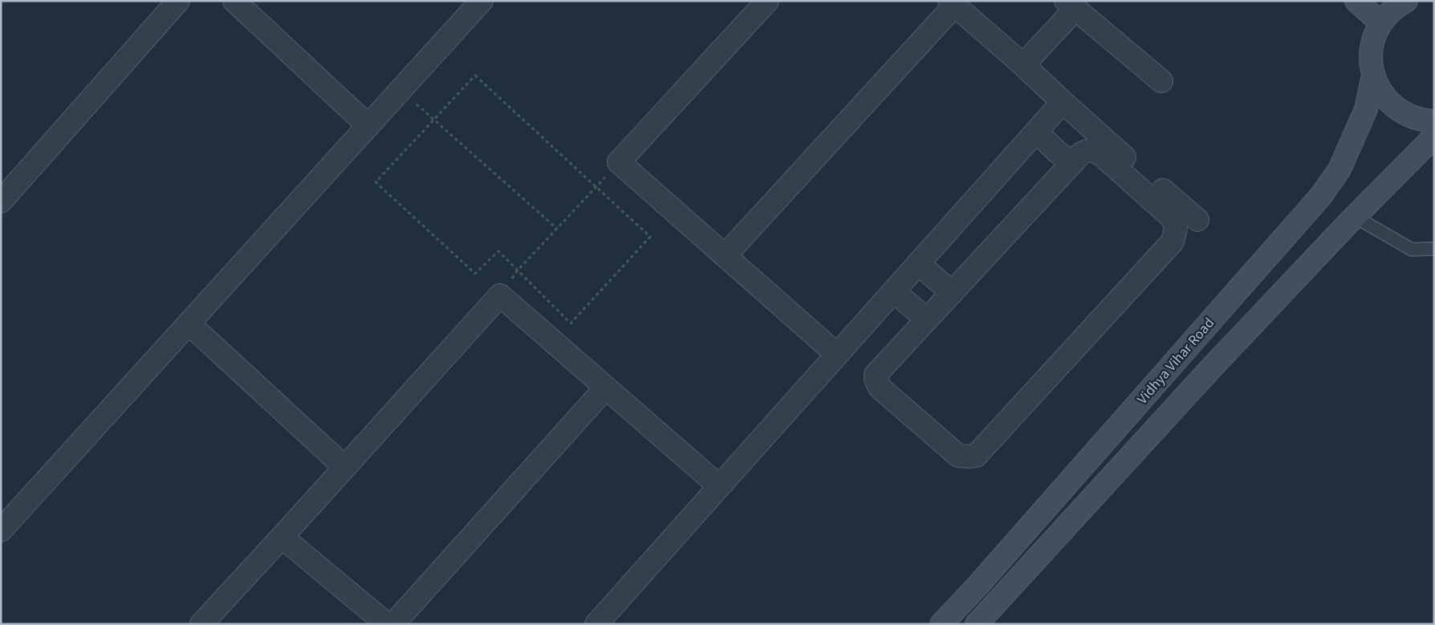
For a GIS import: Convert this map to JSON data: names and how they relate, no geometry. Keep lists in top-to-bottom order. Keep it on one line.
{"streets":{"street":["Vidhya Vihar Road"]}}
